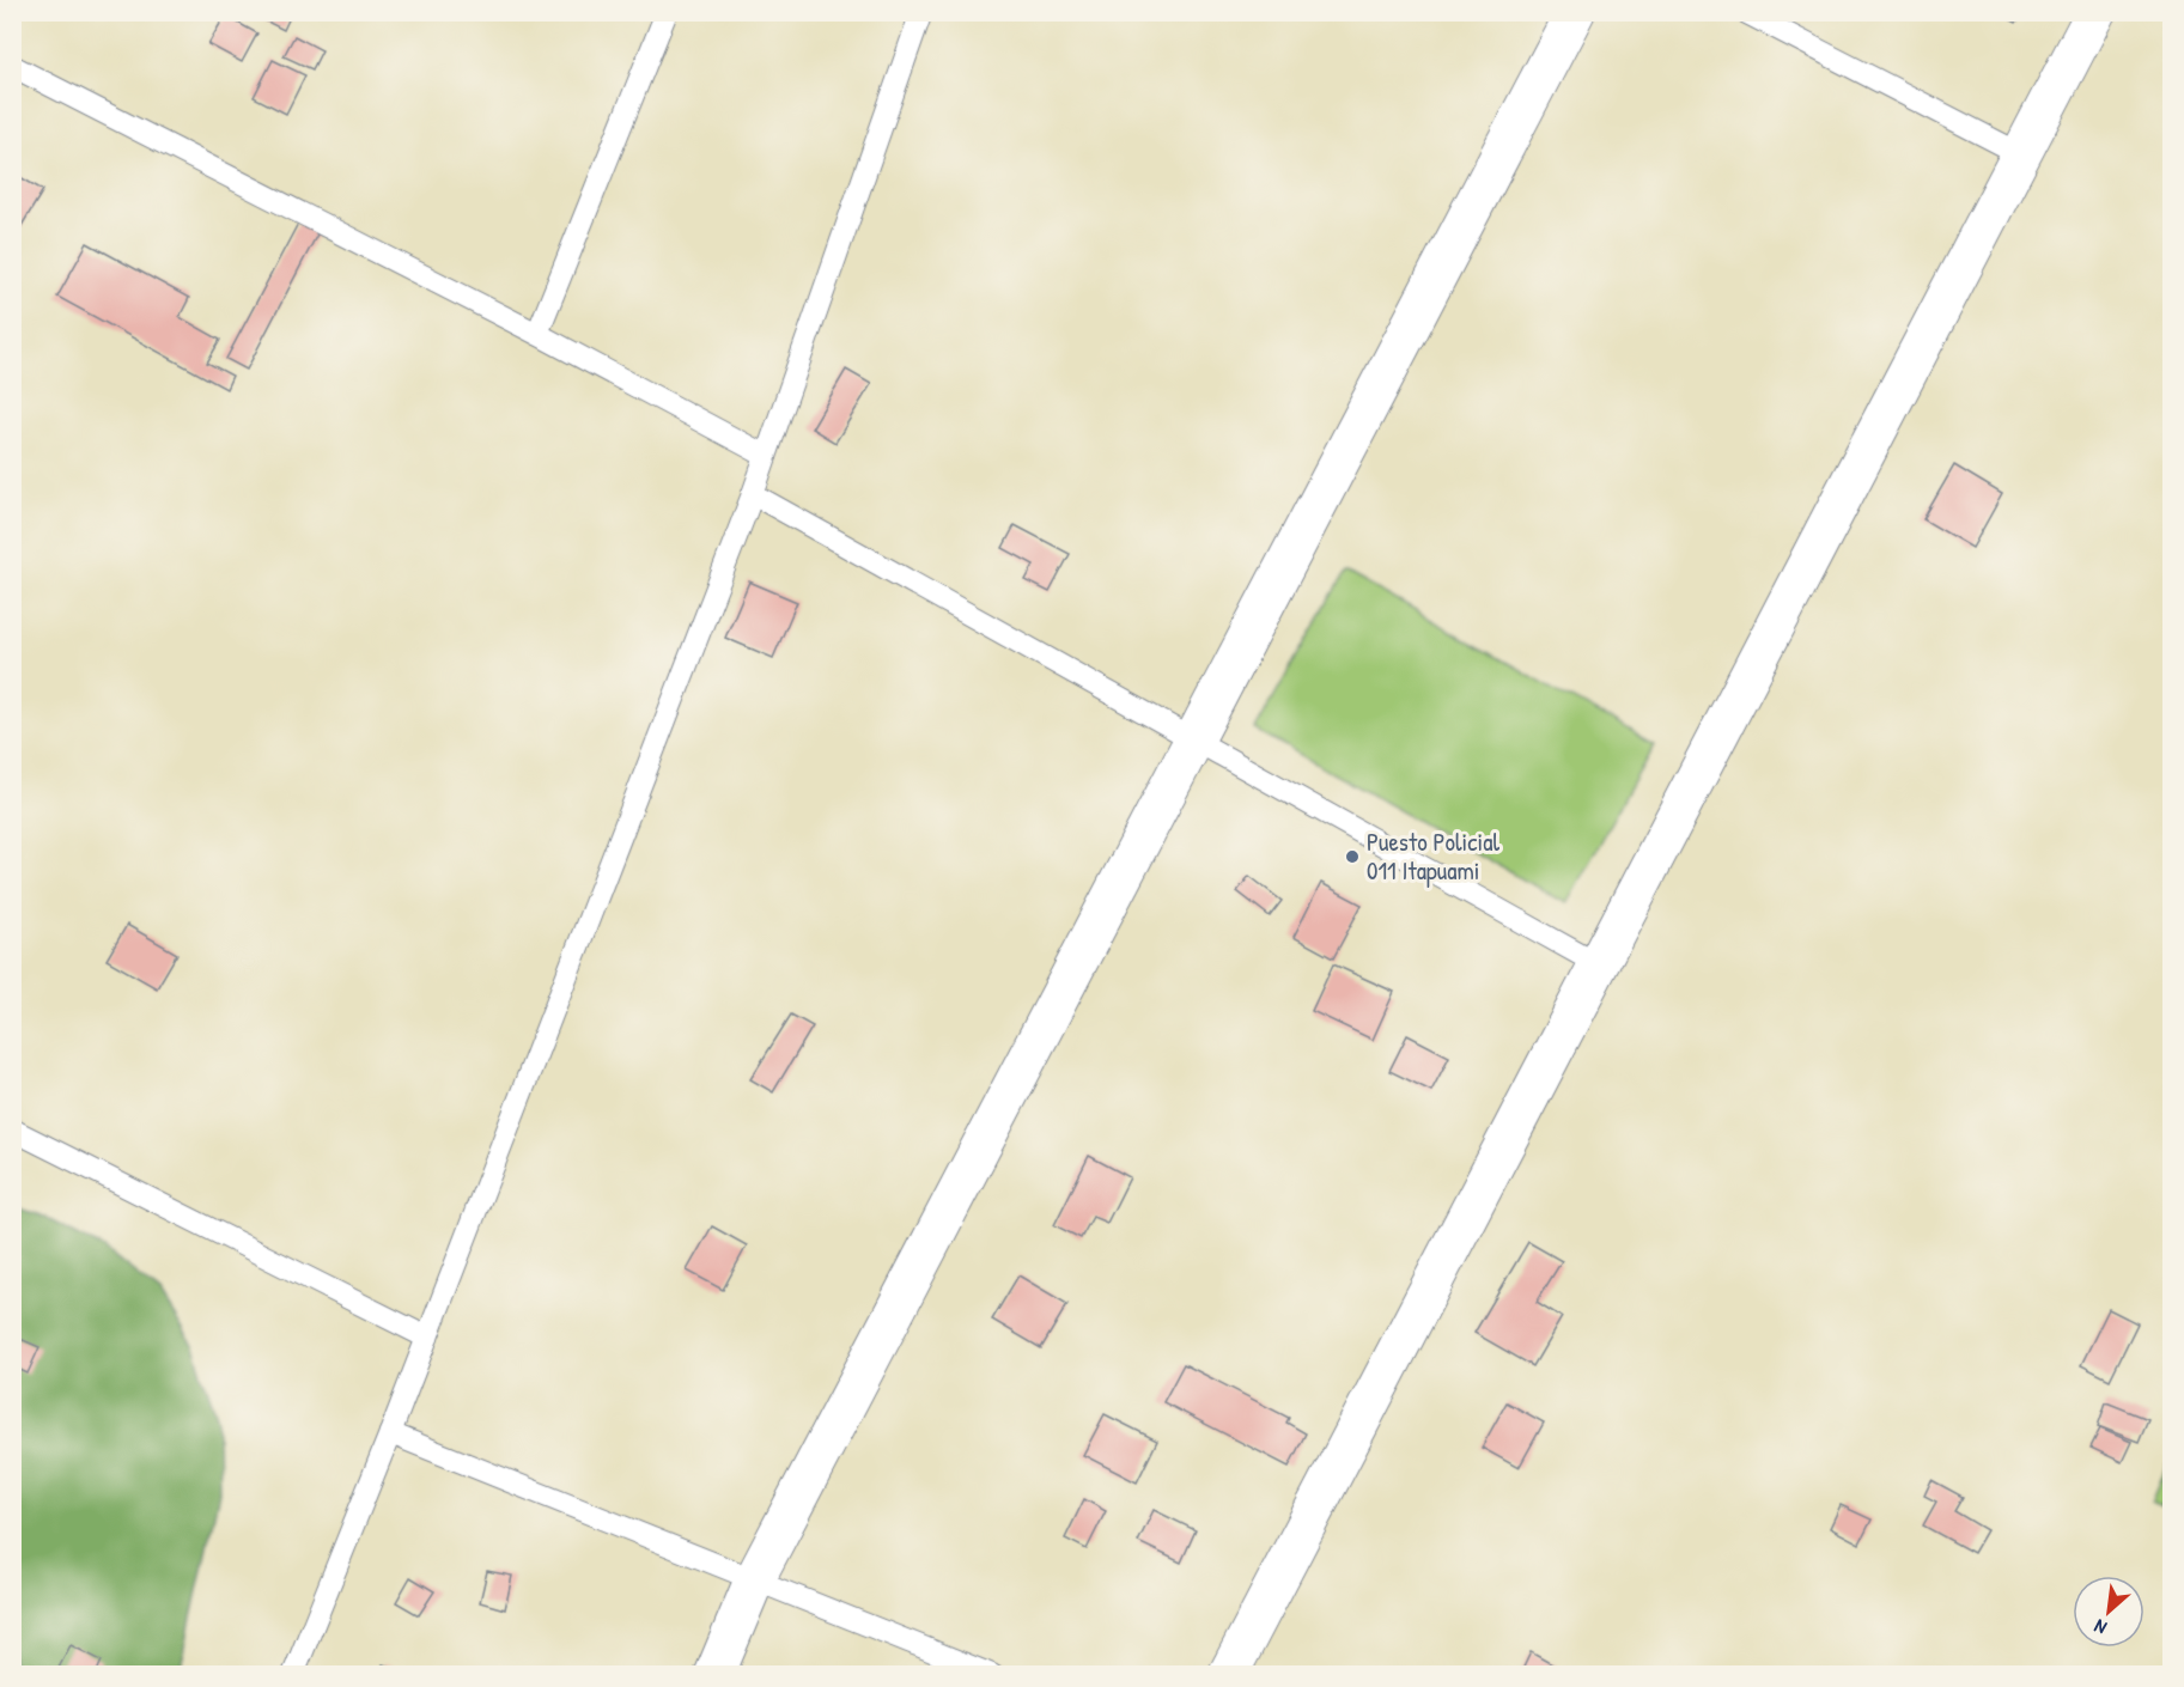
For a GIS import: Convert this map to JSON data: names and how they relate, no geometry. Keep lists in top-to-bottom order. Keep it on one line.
{"places":["Puesto Policial 011 Itapuami"],"north":"bottom left"}
